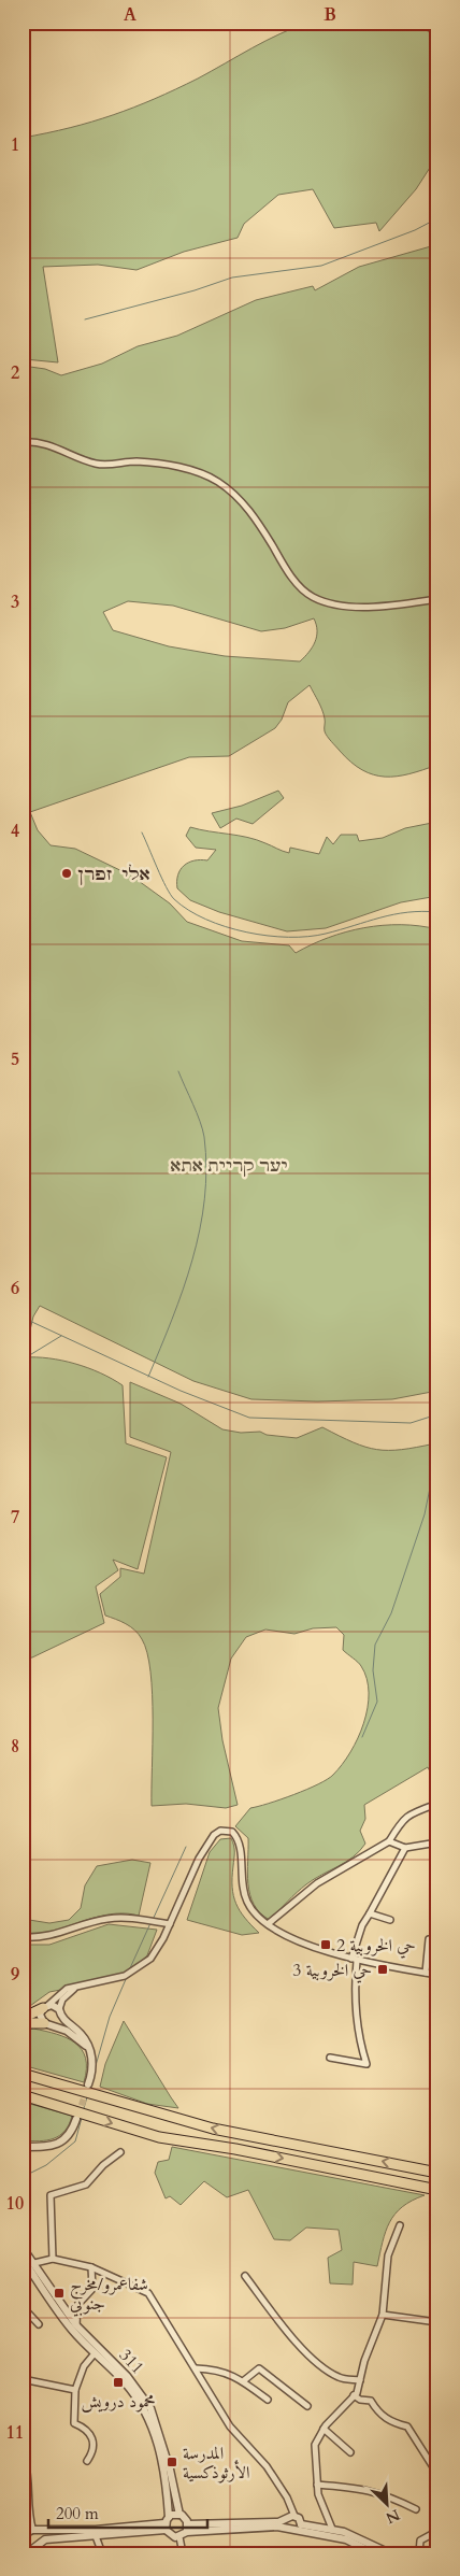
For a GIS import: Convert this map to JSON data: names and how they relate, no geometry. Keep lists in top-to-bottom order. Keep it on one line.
{"streets":{"street":["311"]},"parks":["יער קריית אתא"],"places":{"other":["אלי זפרן"],"transit":["حي الخروبية 2","حي الخروبية 3","شفاعمرو/مخرج جنوبي","محمود درويش","المدرسة الأرثوذكسية"]},"scale_bar":"200 m","north":"bottom right","grid":{"columns":["A","B"],"rows":["1","2","3","4","5","6","7","8","9","10","11"]}}
